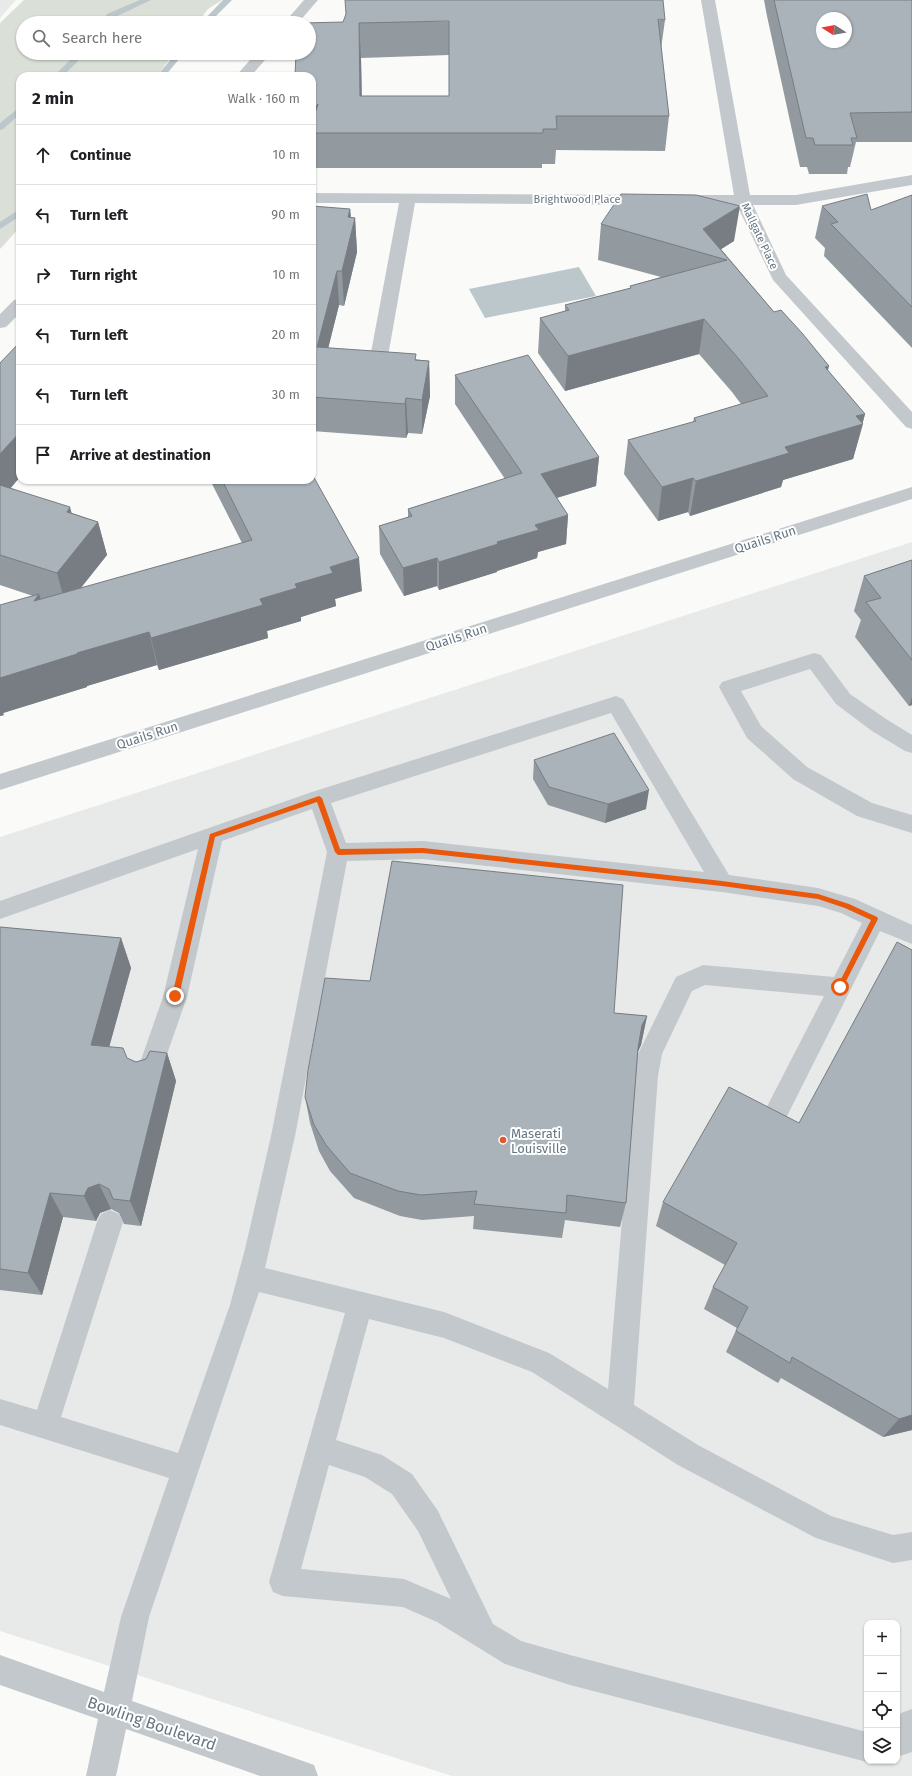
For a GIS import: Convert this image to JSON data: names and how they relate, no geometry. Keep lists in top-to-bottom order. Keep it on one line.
{"streets":{"street":["Brightwood Place","Mallgate Place","Quails Run","Bowling Boulevard"]},"crossings":[["Brightwood Place","Mallgate Place"]],"places":["Maserati Louisville"],"north":"left","page":{"search":"Search here","heading":["2 min","Walk · 160 m"],"list":[["Continue","10 m"],["Turn left","90 m"],["Turn right","10 m"],["Turn left","20 m"],["Turn left","30 m"],"Arrive at destination"],"map_buttons":["+","−"]}}
